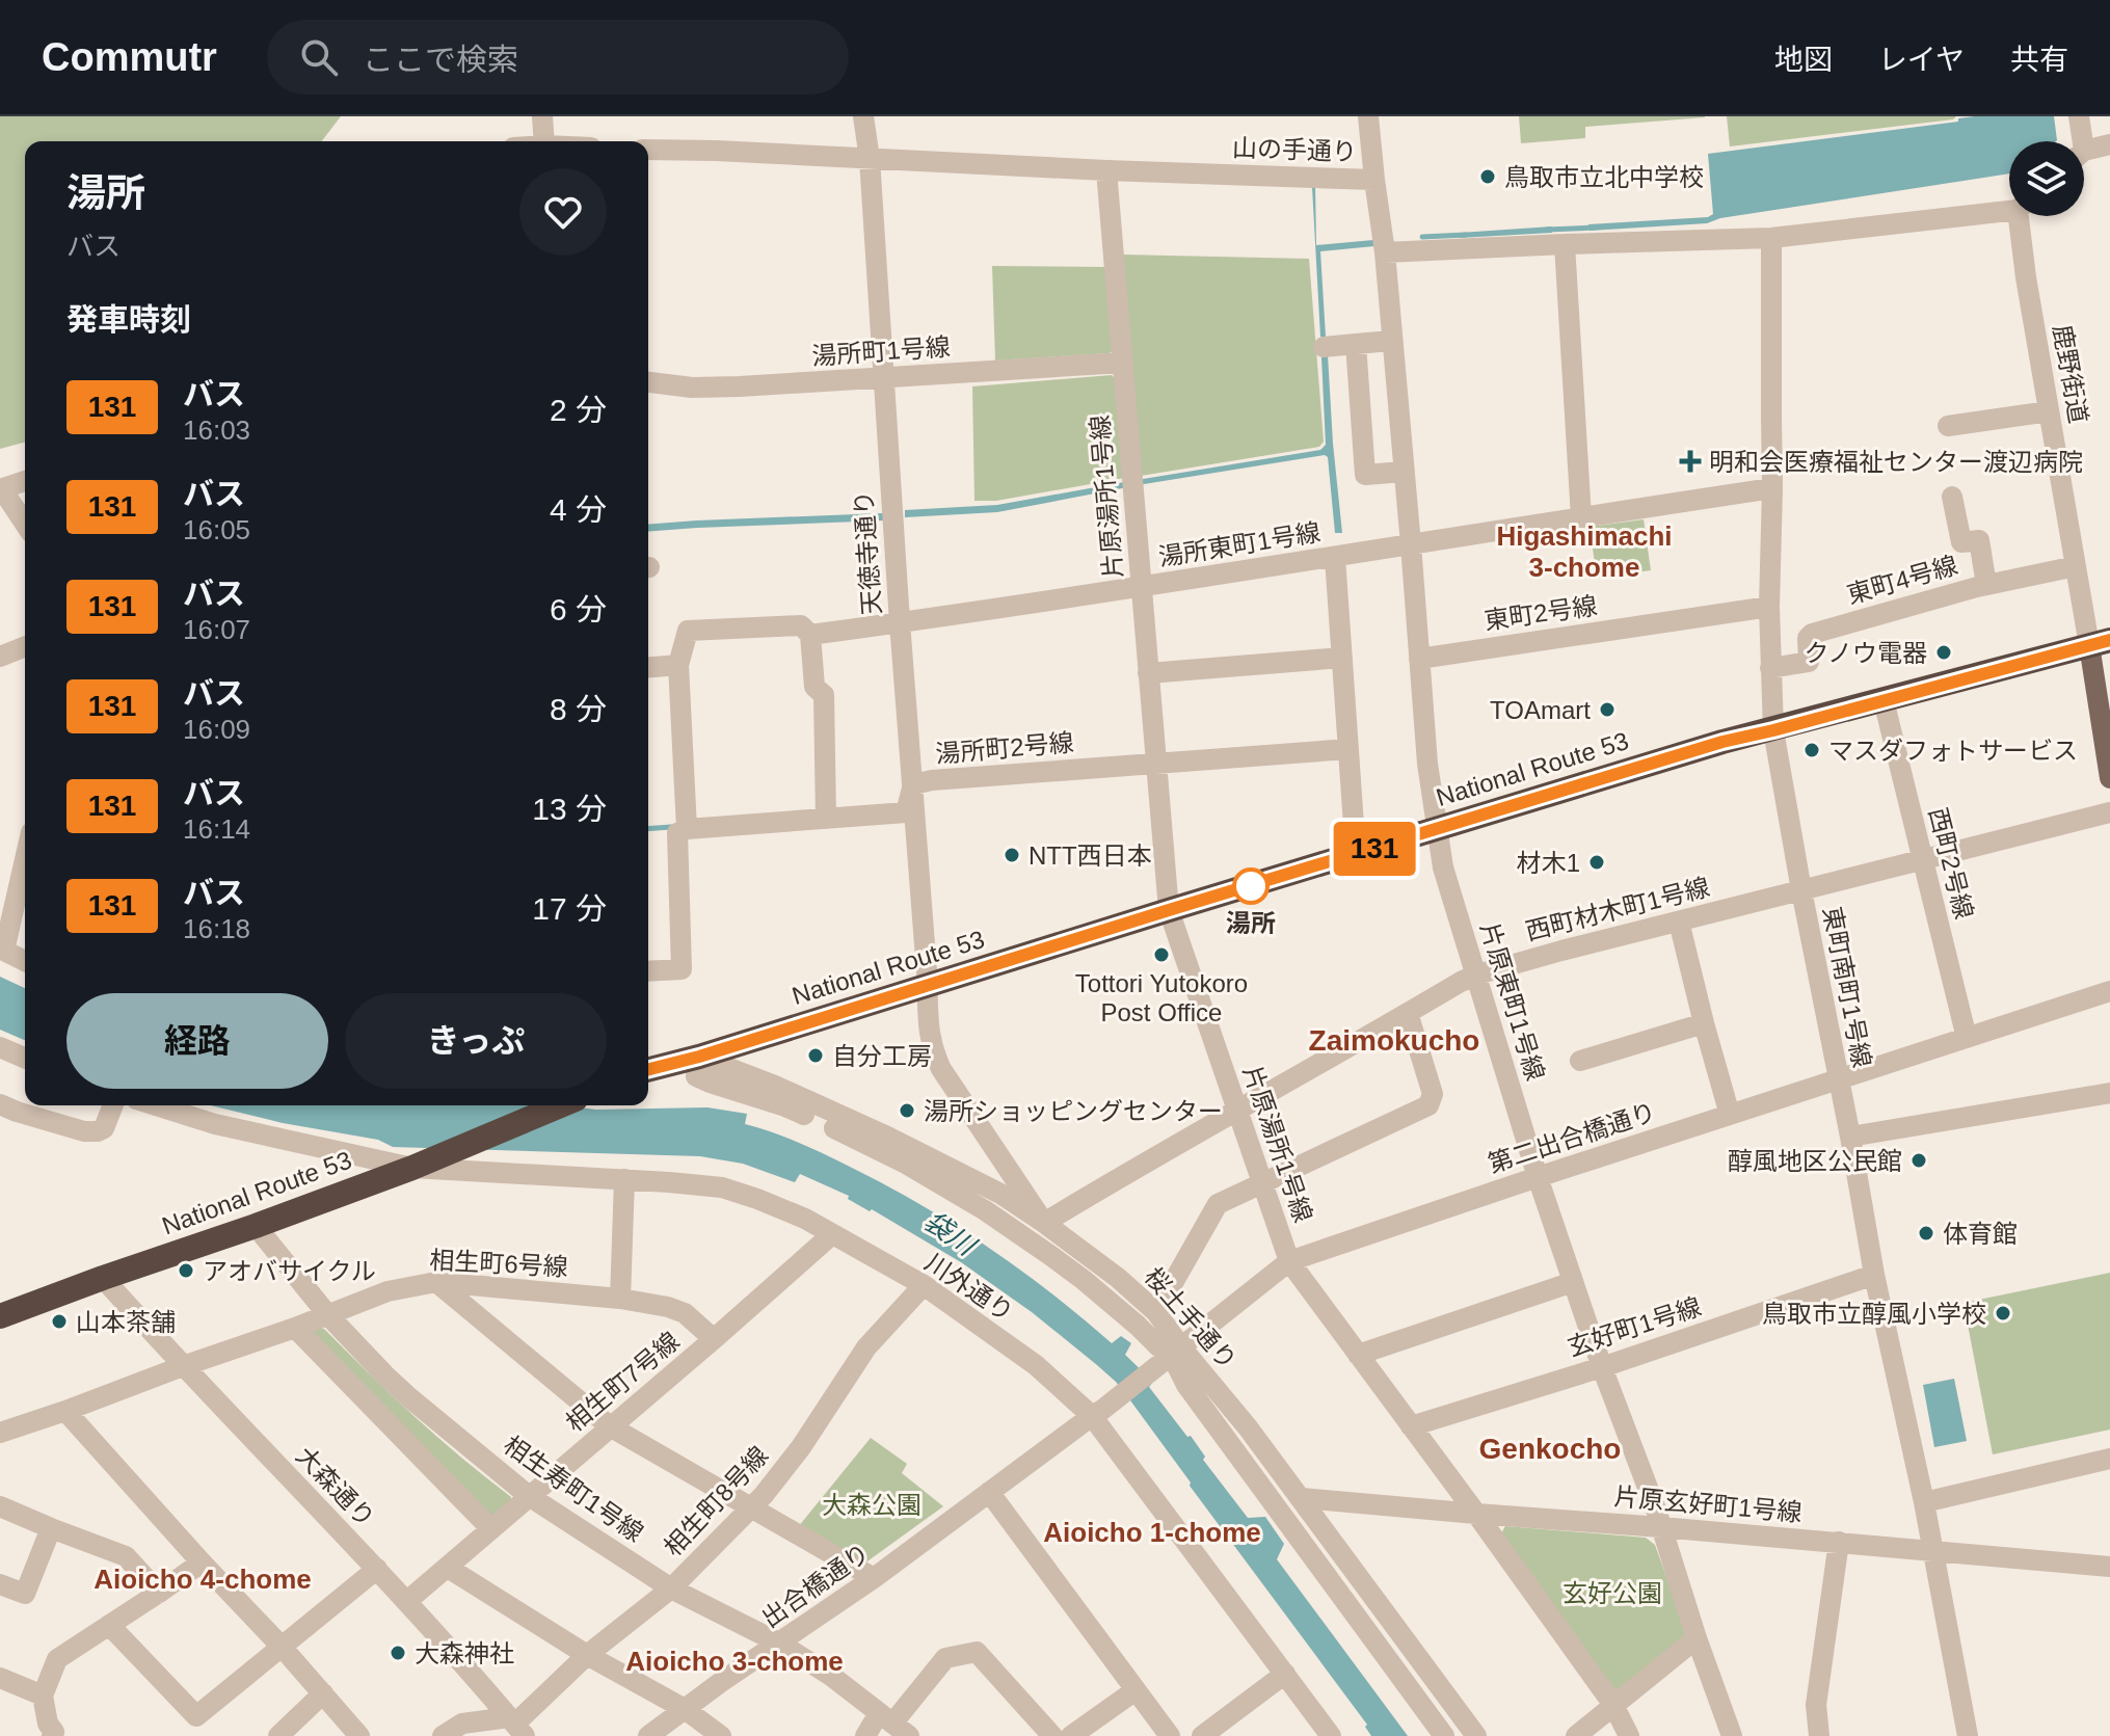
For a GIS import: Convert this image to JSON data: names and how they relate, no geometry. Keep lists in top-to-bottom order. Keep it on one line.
{"streets":{"highway":["National Route 53"],"street":["山の手通り","湯所町1号線","鹿野街道","片原湯所1号線","湯所東町1号線","天徳寺通り","東町4号線","東町2号線","湯所町2号線","西町2号線","西町材木町1号線","東町南町1号線","片原東町1号線","第二出合橋通り","相生町6号線","川外通り","桜土手通り","玄好町1号線","相生町7号線","大森通り","相生寿町1号線","相生町8号線","片原玄好町1号線","出合橋通り"]},"crossings":[["山の手通り","片原湯所1号線"],["山の手通り","天徳寺通り"],["山の手通り","片原東町1号線"],["湯所町1号線","片原湯所1号線"],["湯所町1号線","天徳寺通り"],["鹿野街道","東町4号線"],["鹿野街道","National Route 53"],["片原湯所1号線","湯所東町1号線"],["片原湯所1号線","湯所町2号線"],["片原湯所1号線","National Route 53"],["片原湯所1号線","西町材木町1号線"],["片原湯所1号線","第二出合橋通り"],["片原湯所1号線","玄好町1号線"],["片原湯所1号線","片原玄好町1号線"],["湯所東町1号線","天徳寺通り"],["湯所東町1号線","東町南町1号線"],["湯所東町1号線","片原東町1号線"],["天徳寺通り","湯所町2号線"],["天徳寺通り","National Route 53"],["天徳寺通り","西町材木町1号線"],["天徳寺通り","桜土手通り"],["東町4号線","東町南町1号線"],["東町2号線","東町南町1号線"],["東町2号線","片原東町1号線"],["National Route 53","西町2号線"],["National Route 53","東町南町1号線"],["National Route 53","片原東町1号線"],["National Route 53","川外通り"],["National Route 53","桜土手通り"],["National Route 53","大森通り"],["National Route 53","相生寿町1号線"],["西町2号線","西町材木町1号線"],["西町2号線","第二出合橋通り"],["西町材木町1号線","東町南町1号線"],["西町材木町1号線","片原東町1号線"],["西町材木町1号線","桜土手通り"],["東町南町1号線","第二出合橋通り"],["東町南町1号線","玄好町1号線"],["東町南町1号線","片原玄好町1号線"],["片原東町1号線","第二出合橋通り"],["片原東町1号線","玄好町1号線"],["片原東町1号線","片原玄好町1号線"],["第二出合橋通り","川外通り"],["第二出合橋通り","桜土手通り"],["第二出合橋通り","出合橋通り"],["相生町6号線","相生町7号線"],["相生町6号線","大森通り"],["相生町6号線","相生寿町1号線"],["川外通り","相生町7号線"],["川外通り","相生町8号線"],["川外通り","出合橋通り"],["桜土手通り","片原玄好町1号線"],["相生町7号線","大森通り"],["相生町7号線","相生寿町1号線"],["大森通り","相生町8号線"],["相生寿町1号線","相生町8号線"],["相生寿町1号線","出合橋通り"]],"districts":["Higashimachi 3-chome","Zaimokucho","Genkocho","Aioicho 1-chome","Aioicho 4-chome","Aioicho 3-chome"],"water":["袋川"],"parks":["大森公園","玄好公園"],"places":{"other":["鳥取市立北中学校","クノウ電器","TOAmart","マスダフォトサービス","NTT西日本","材木1","湯所","Tottori Yutokoro Post Office","自分工房","湯所ショッピングセンター","醇風地区公民館","体育館","アオバサイクル","鳥取市立醇風小学校","山本茶舗","大森神社"],"health":["明和会医療福祉センター渡辺病院"]},"lines":["bus line 131"],"page":{"header":"Commutr","search":"ここで検索","nav":["地図","レイヤ","共有"],"on_map":"131","heading":[["湯所","バス"],"発車時刻"],"list":[{"mark":"131","name":"バス","note":"16:03","value":"2 分"},{"mark":"131","name":"バス","note":"16:05","value":"4 分"},{"mark":"131","name":"バス","note":"16:07","value":"6 分"},{"mark":"131","name":"バス","note":"16:09","value":"8 分"},{"mark":"131","name":"バス","note":"16:14","value":"13 分"},{"mark":"131","name":"バス","note":"16:18","value":"17 分"}],"buttons":["経路","きっぷ"]}}
